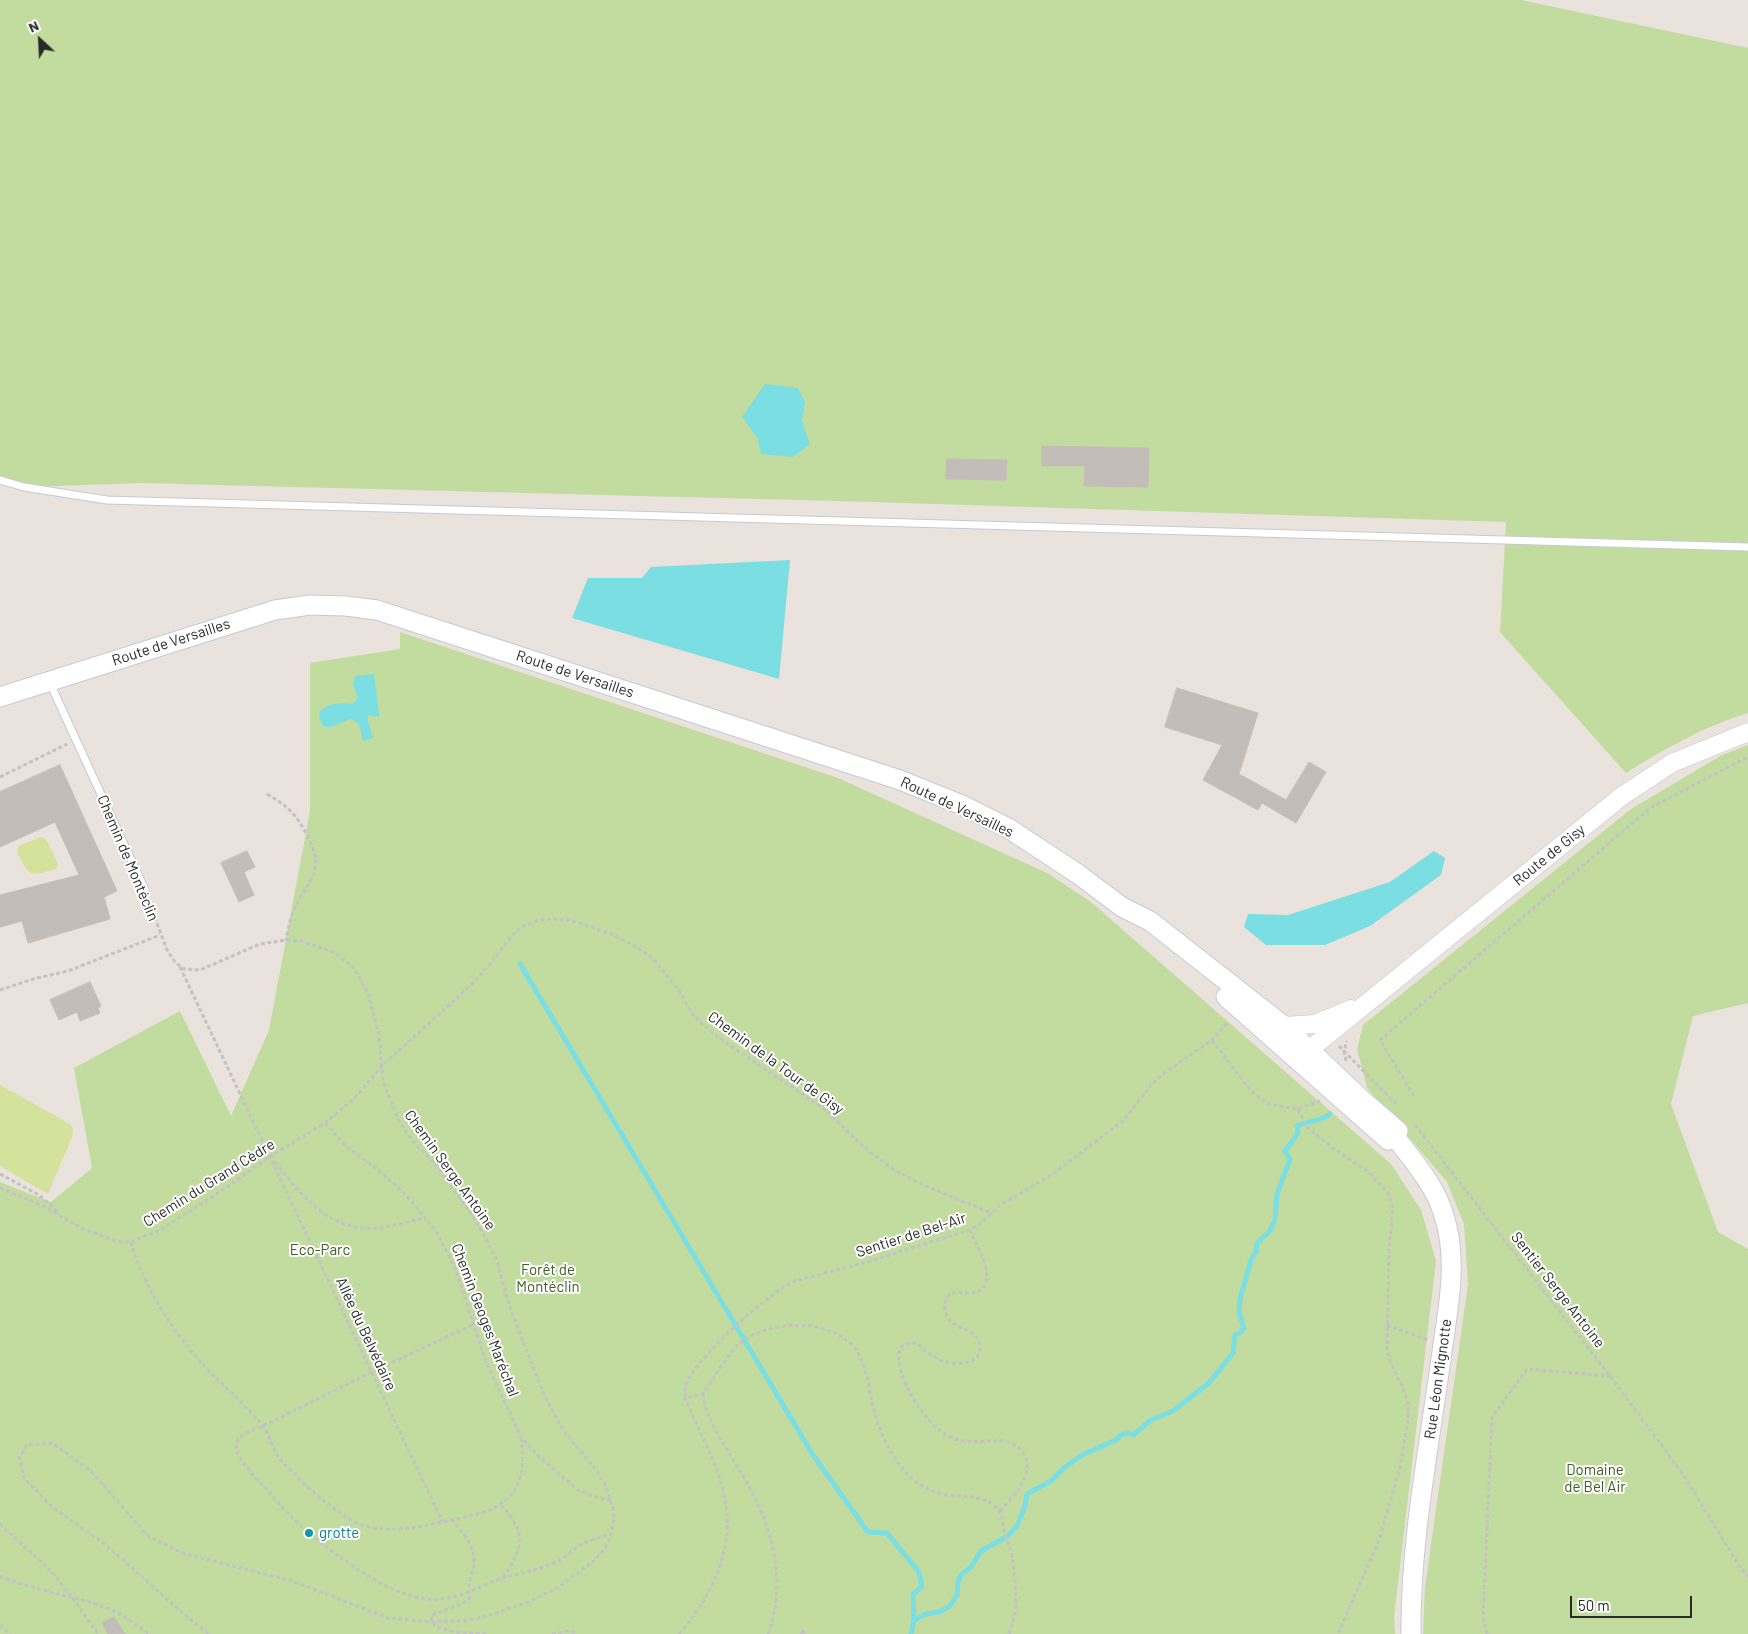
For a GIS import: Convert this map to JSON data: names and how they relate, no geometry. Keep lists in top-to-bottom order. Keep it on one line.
{"streets":{"main road":["Route de Versailles","Rue Léon Mignotte"],"street":["Route de Gisy"],"lane":["Chemin de Montéclin"],"path":["Chemin de la Tour de Gisy","Chemin Serge Antoine","Chemin du Grand Cèdre","Sentier de Bel-Air","Sentier Serge Antoine","Chemin Geoges Maréchal","Allée du Belvédaire"]},"crossings":[["Route de Versailles","Route de Gisy"],["Route de Versailles","Chemin de Montéclin"],["Route de Versailles","Sentier de Bel-Air"],["Route de Versailles","Rue Léon Mignotte"],["Route de Gisy","Rue Léon Mignotte"],["Chemin de Montéclin","Allée du Belvédaire"],["Chemin de la Tour de Gisy","Chemin Serge Antoine"],["Chemin de la Tour de Gisy","Chemin du Grand Cèdre"],["Chemin de la Tour de Gisy","Sentier de Bel-Air"],["Chemin Serge Antoine","Chemin du Grand Cèdre"],["Chemin Serge Antoine","Allée du Belvédaire"],["Chemin du Grand Cèdre","Chemin Geoges Maréchal"],["Chemin du Grand Cèdre","Allée du Belvédaire"]],"parks":["Eco-Parc","Forêt de Montéclin","Domaine de Bel Air"],"places":["grotte"],"scale_bar":"50 m","north":"top left"}
